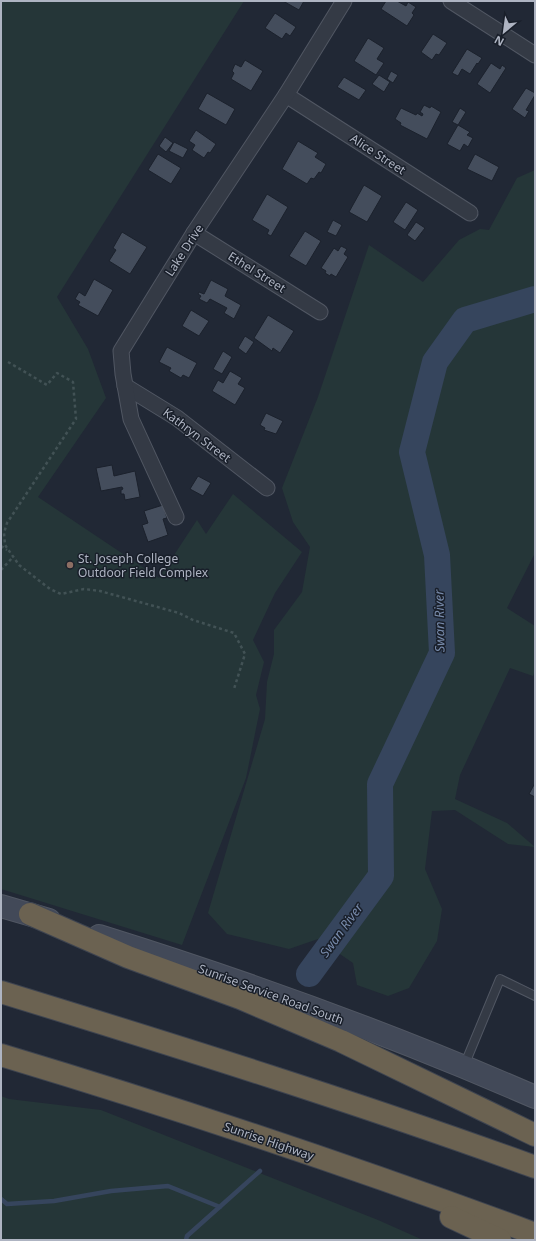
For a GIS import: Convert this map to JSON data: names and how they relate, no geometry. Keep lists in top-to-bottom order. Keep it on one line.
{"streets":{"highway":["Sunrise Highway"],"main road":["Sunrise Service Road South"],"street":["Alice Street","Lake Drive","Ethel Street","Kathryn Street"]},"crossings":[["Alice Street","Lake Drive"],["Lake Drive","Ethel Street"],["Lake Drive","Kathryn Street"]],"water":["Swan River"],"places":["St. Joseph College Outdoor Field Complex"],"north":"bottom left"}
